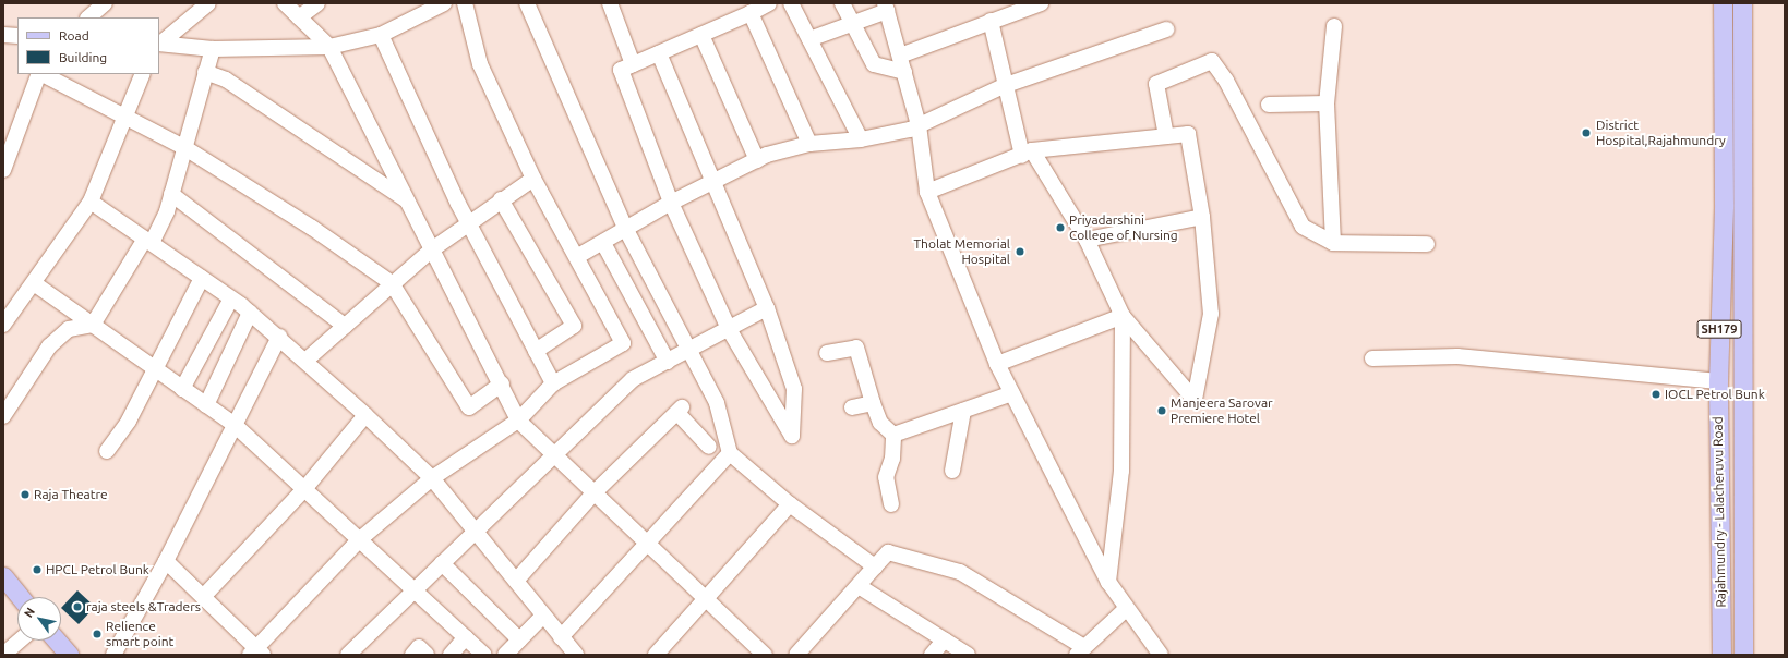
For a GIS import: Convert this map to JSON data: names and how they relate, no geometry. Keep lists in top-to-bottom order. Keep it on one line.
{"streets":{"main road":["SH179","Rajahmundry - Lalacheruvu Road"]},"places":["District Hospital,Rajahmundry","Priyadarshini College of Nursing","Tholat Memorial Hospital","IOCL Petrol Bunk","Manjeera Sarovar Premiere Hotel","Raja Theatre","HPCL Petrol Bunk","raja steels &Traders","Relience smart point"],"legend":["Road","Building"],"north":"top left"}
